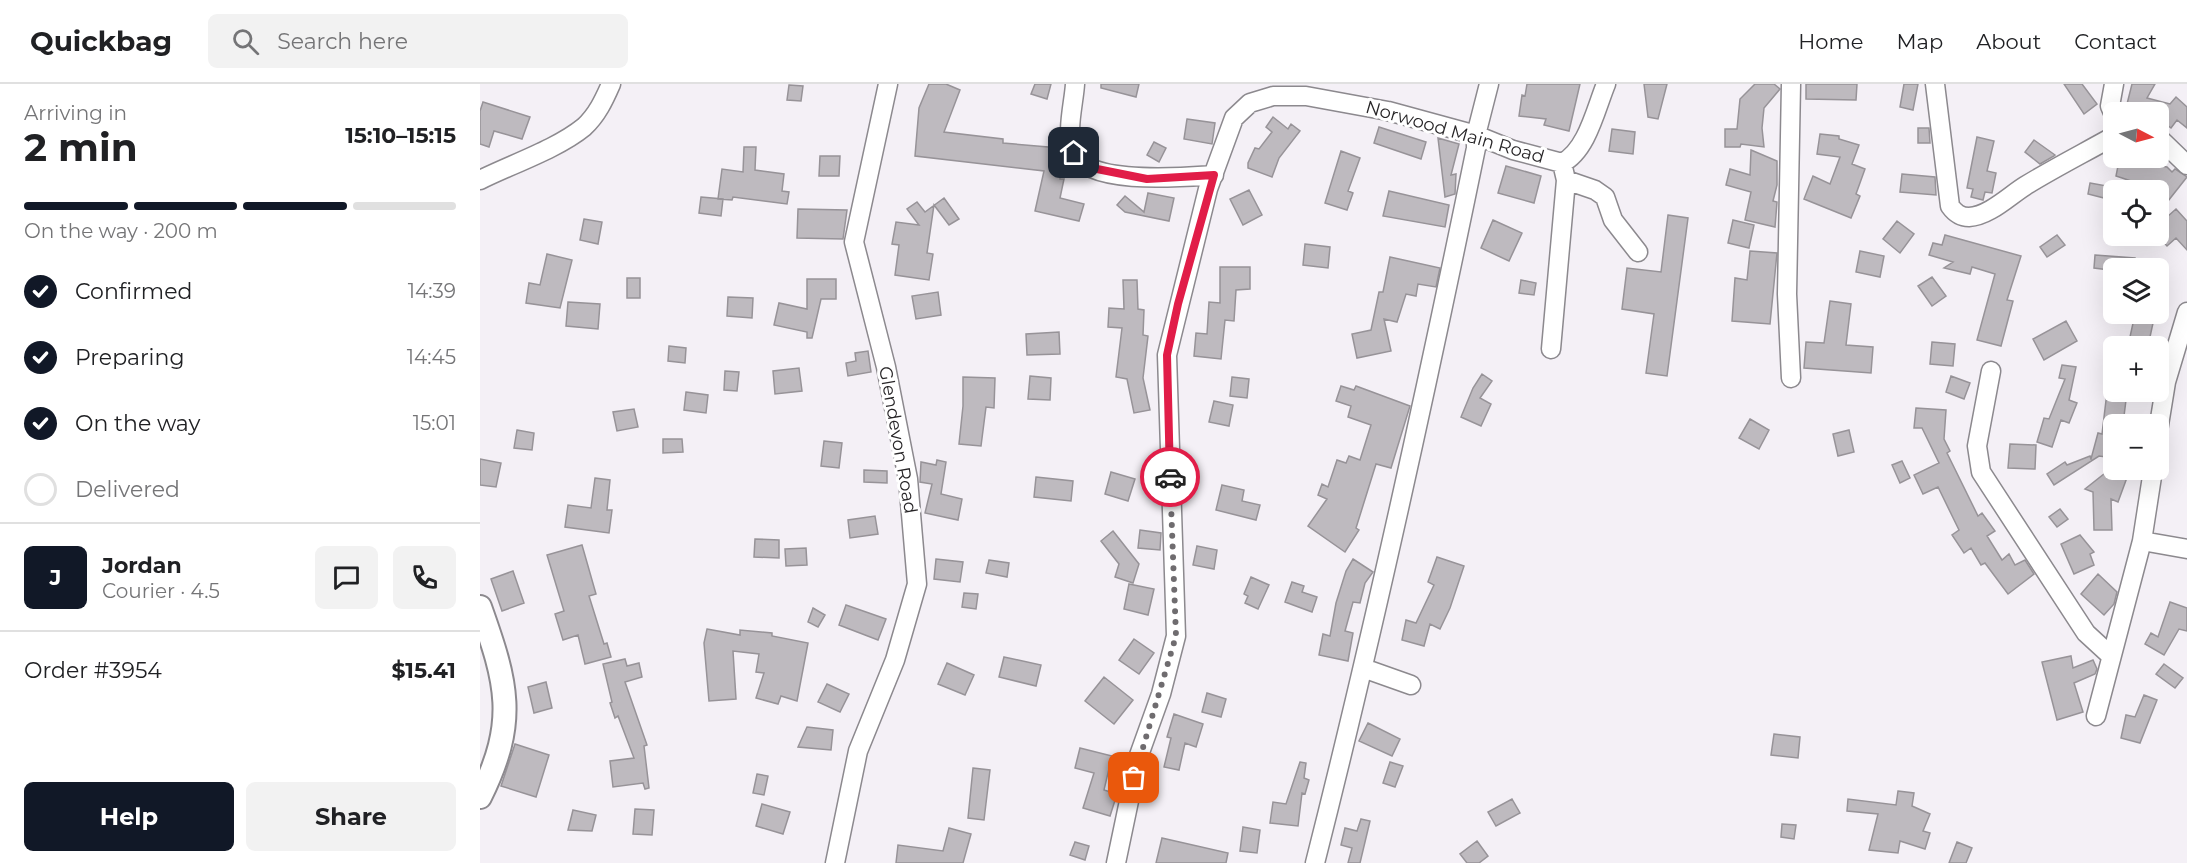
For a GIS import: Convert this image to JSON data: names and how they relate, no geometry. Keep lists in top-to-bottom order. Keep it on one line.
{"streets":{"street":["Norwood Main Road","Glendevon Road"]},"north":"right","page":{"header":"Quickbag","search":"Search here","nav":["Home","Map","About","Contact"],"heading":["2 min","Arriving in","15:10–15:15"],"panel":["Jordan","Courier · 4.5","Order #3954","$15.41"],"map_buttons":["+","−"],"bar":"On the way · 200 m","list":[["Confirmed","14:39"],["Preparing","14:45"],["On the way","15:01"],"Delivered"],"round":"J","buttons":["Help","Share"]}}
